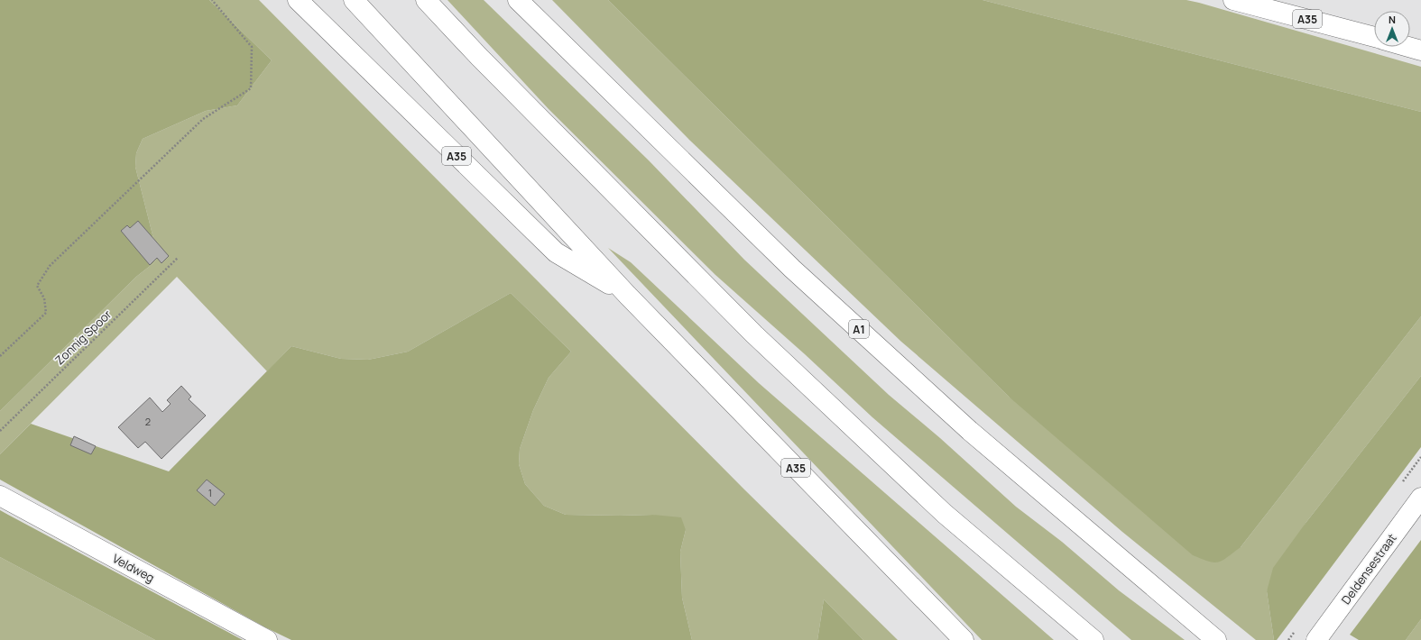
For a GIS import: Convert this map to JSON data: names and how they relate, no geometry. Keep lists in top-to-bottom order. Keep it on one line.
{"streets":{"main road":["A35","A1","Veldweg","Deldensestraat"],"path":["Zonnig Spoor"]},"house_numbers":["2","1"],"north":"top"}
